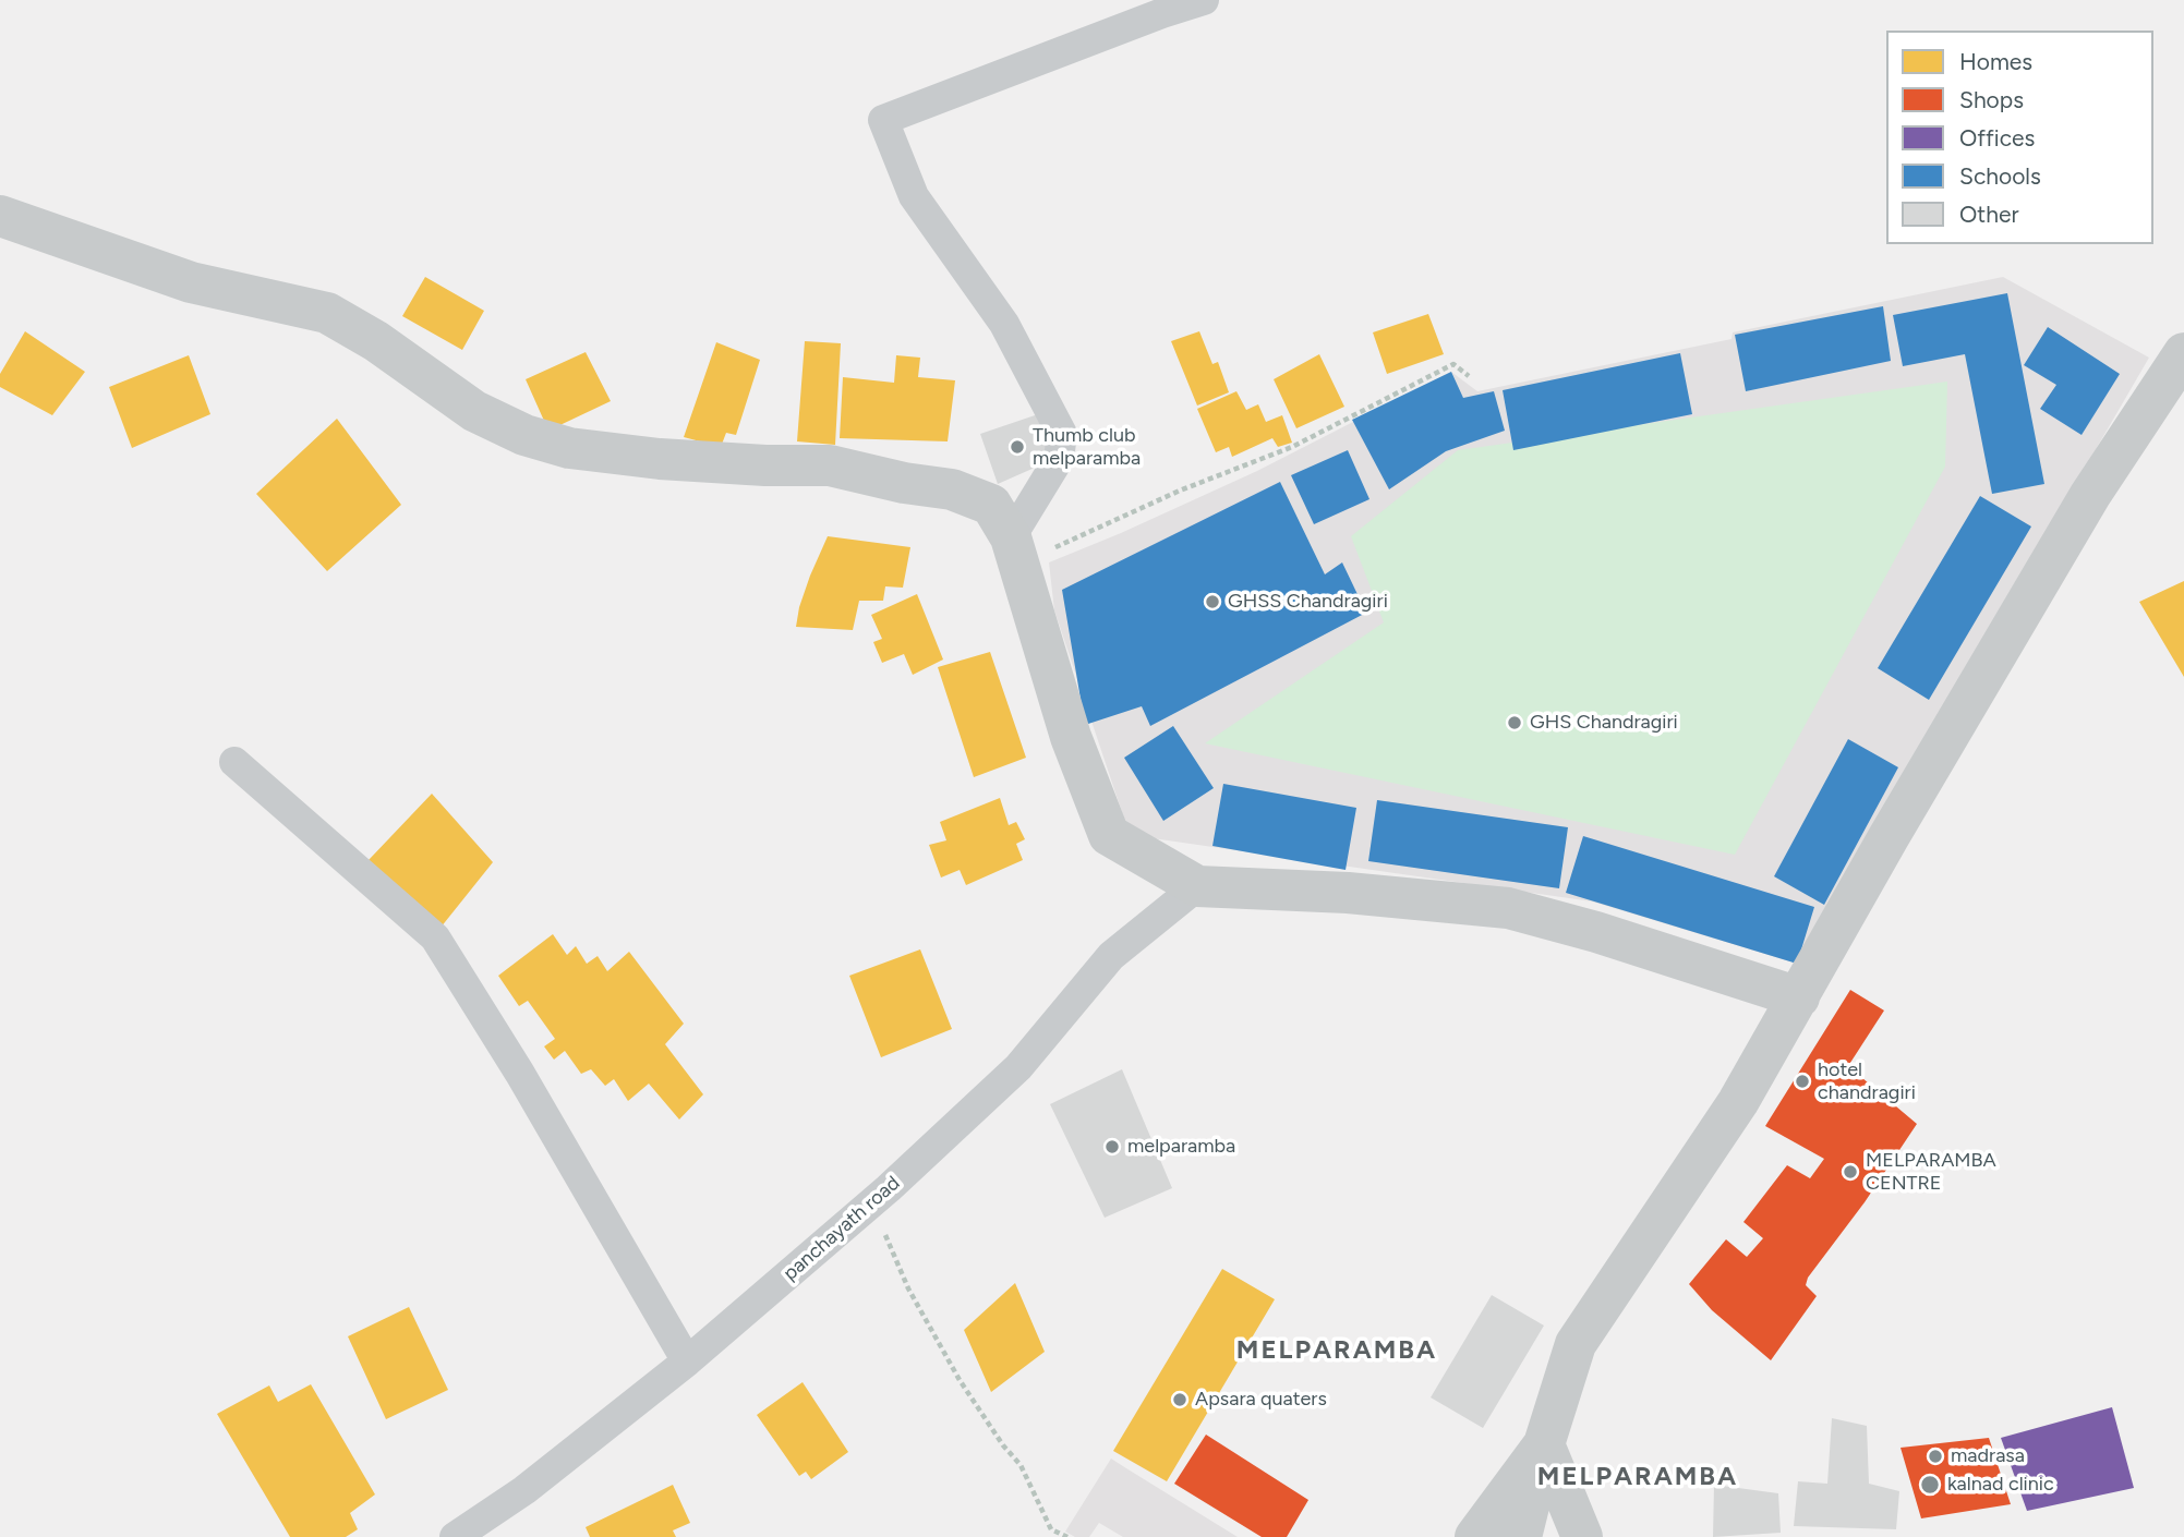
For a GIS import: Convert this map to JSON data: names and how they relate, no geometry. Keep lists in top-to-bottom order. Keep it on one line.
{"streets":{"street":["panchayath road"]},"districts":["MELPARAMBA","MELPARAMBA"],"places":["Thumb club melparamba","GHSS Chandragiri","GHS Chandragiri","hotel chandragiri","melparamba","MELPARAMBA CENTRE","Apsara quaters","madrasa","kalnad clinic"],"legend":["Homes","Shops","Offices","Schools","Other"]}
